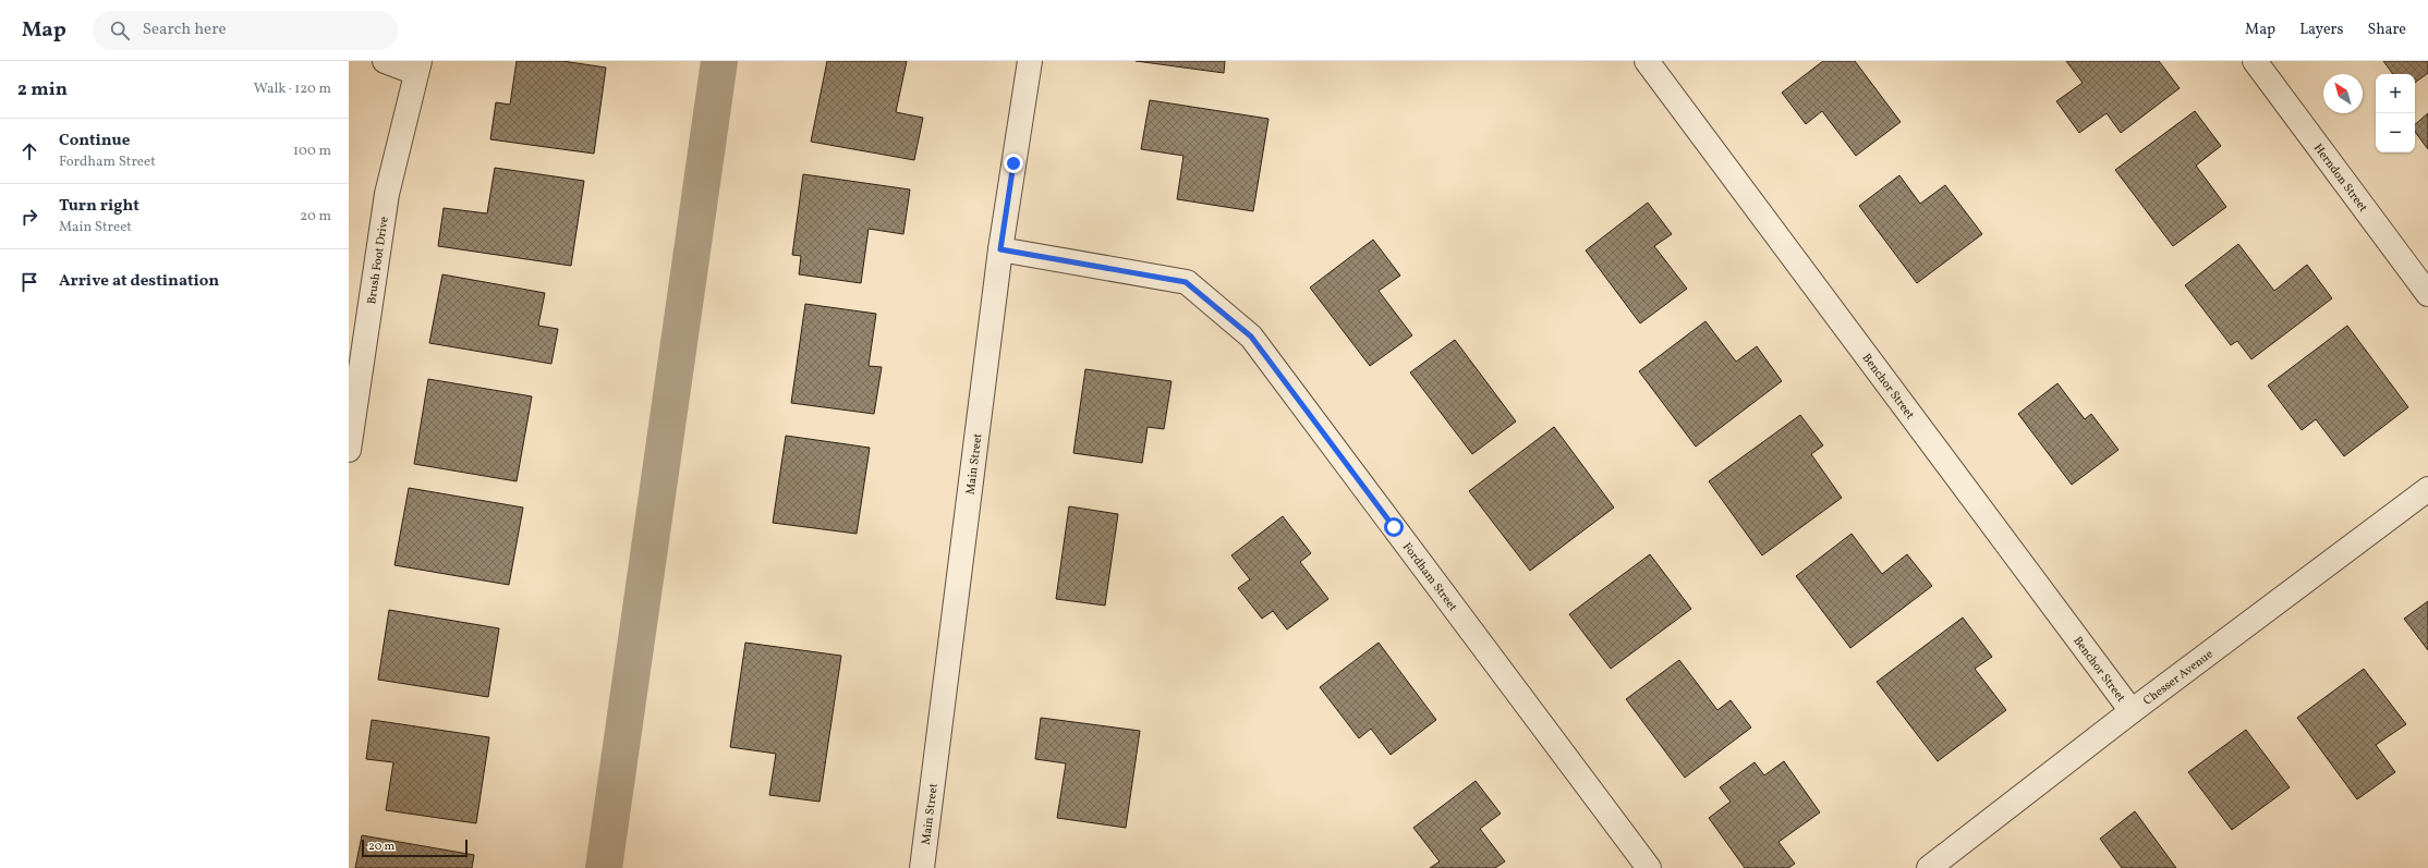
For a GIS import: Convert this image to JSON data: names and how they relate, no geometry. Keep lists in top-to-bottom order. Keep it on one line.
{"streets":{"street":["Herndon Street","Brush Foot Drive","Benchor Street","Main Street","Fordham Street","Chesser Avenue"]},"crossings":[["Benchor Street","Chesser Avenue"],["Main Street","Fordham Street"]],"scale_bar":"20 m","north":"top left","page":{"header":"Map","search":"Search here","nav":["Map","Layers","Share"],"heading":["2 min","Walk · 120 m"],"map_buttons":["+","−"],"list":[["Continue","Fordham Street","100 m"],["Turn right","Main Street","20 m"],"Arrive at destination"],"scale":"20 m"}}
